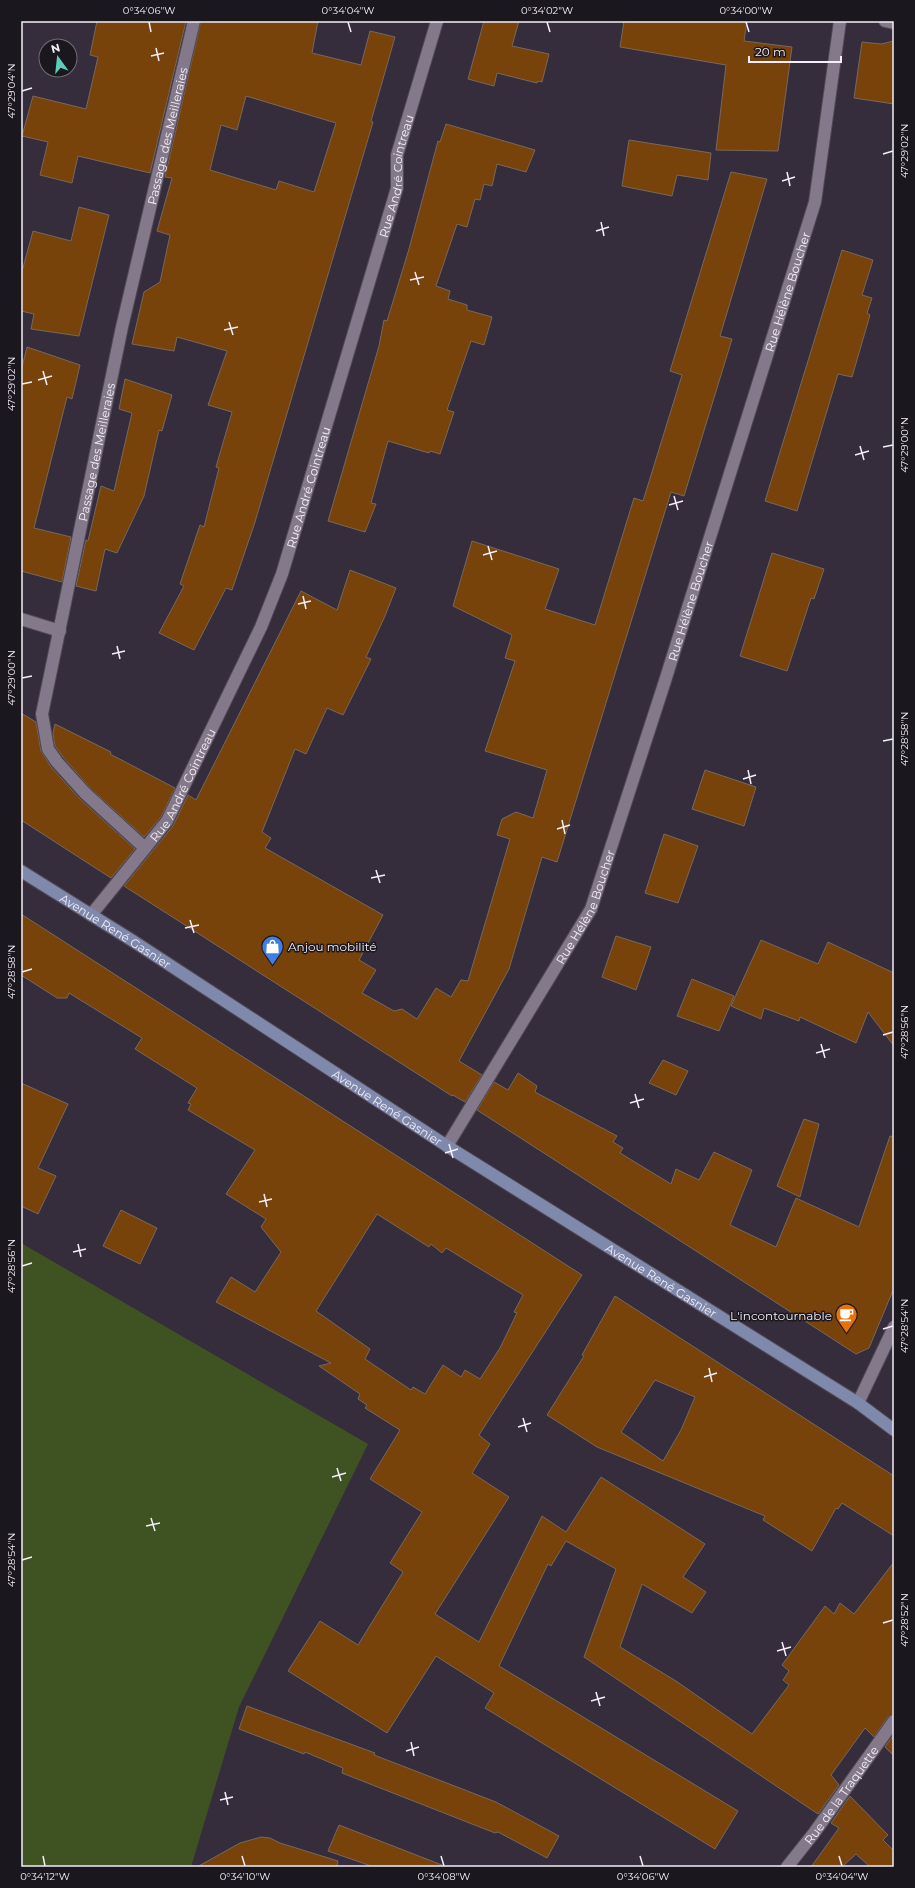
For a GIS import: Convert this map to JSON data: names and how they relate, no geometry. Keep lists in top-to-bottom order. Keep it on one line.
{"streets":{"main road":["Avenue René Gasnier"],"street":["Passage des Meilleraies","Rue André Cointreau","Rue Hélène Boucher","Rue de la Traquette"]},"crossings":[["Passage des Meilleraies","Rue André Cointreau"],["Rue André Cointreau","Avenue René Gasnier"],["Rue Hélène Boucher","Avenue René Gasnier"]],"places":{"shop":["Anjou mobilité"],"cafe":["L'incontournable"]},"scale_bar":"20 m","north":"top","coordinates":["0°34'06\"W","0°34'04\"W","0°34'02\"W","0°34'00\"W","47°29'04\"N","47°29'02\"N","47°29'00\"N","47°28'58\"N","47°28'56\"N","47°28'54\"N","47°28'52\"N","0°34'12\"W","0°34'10\"W","0°34'08\"W"]}
